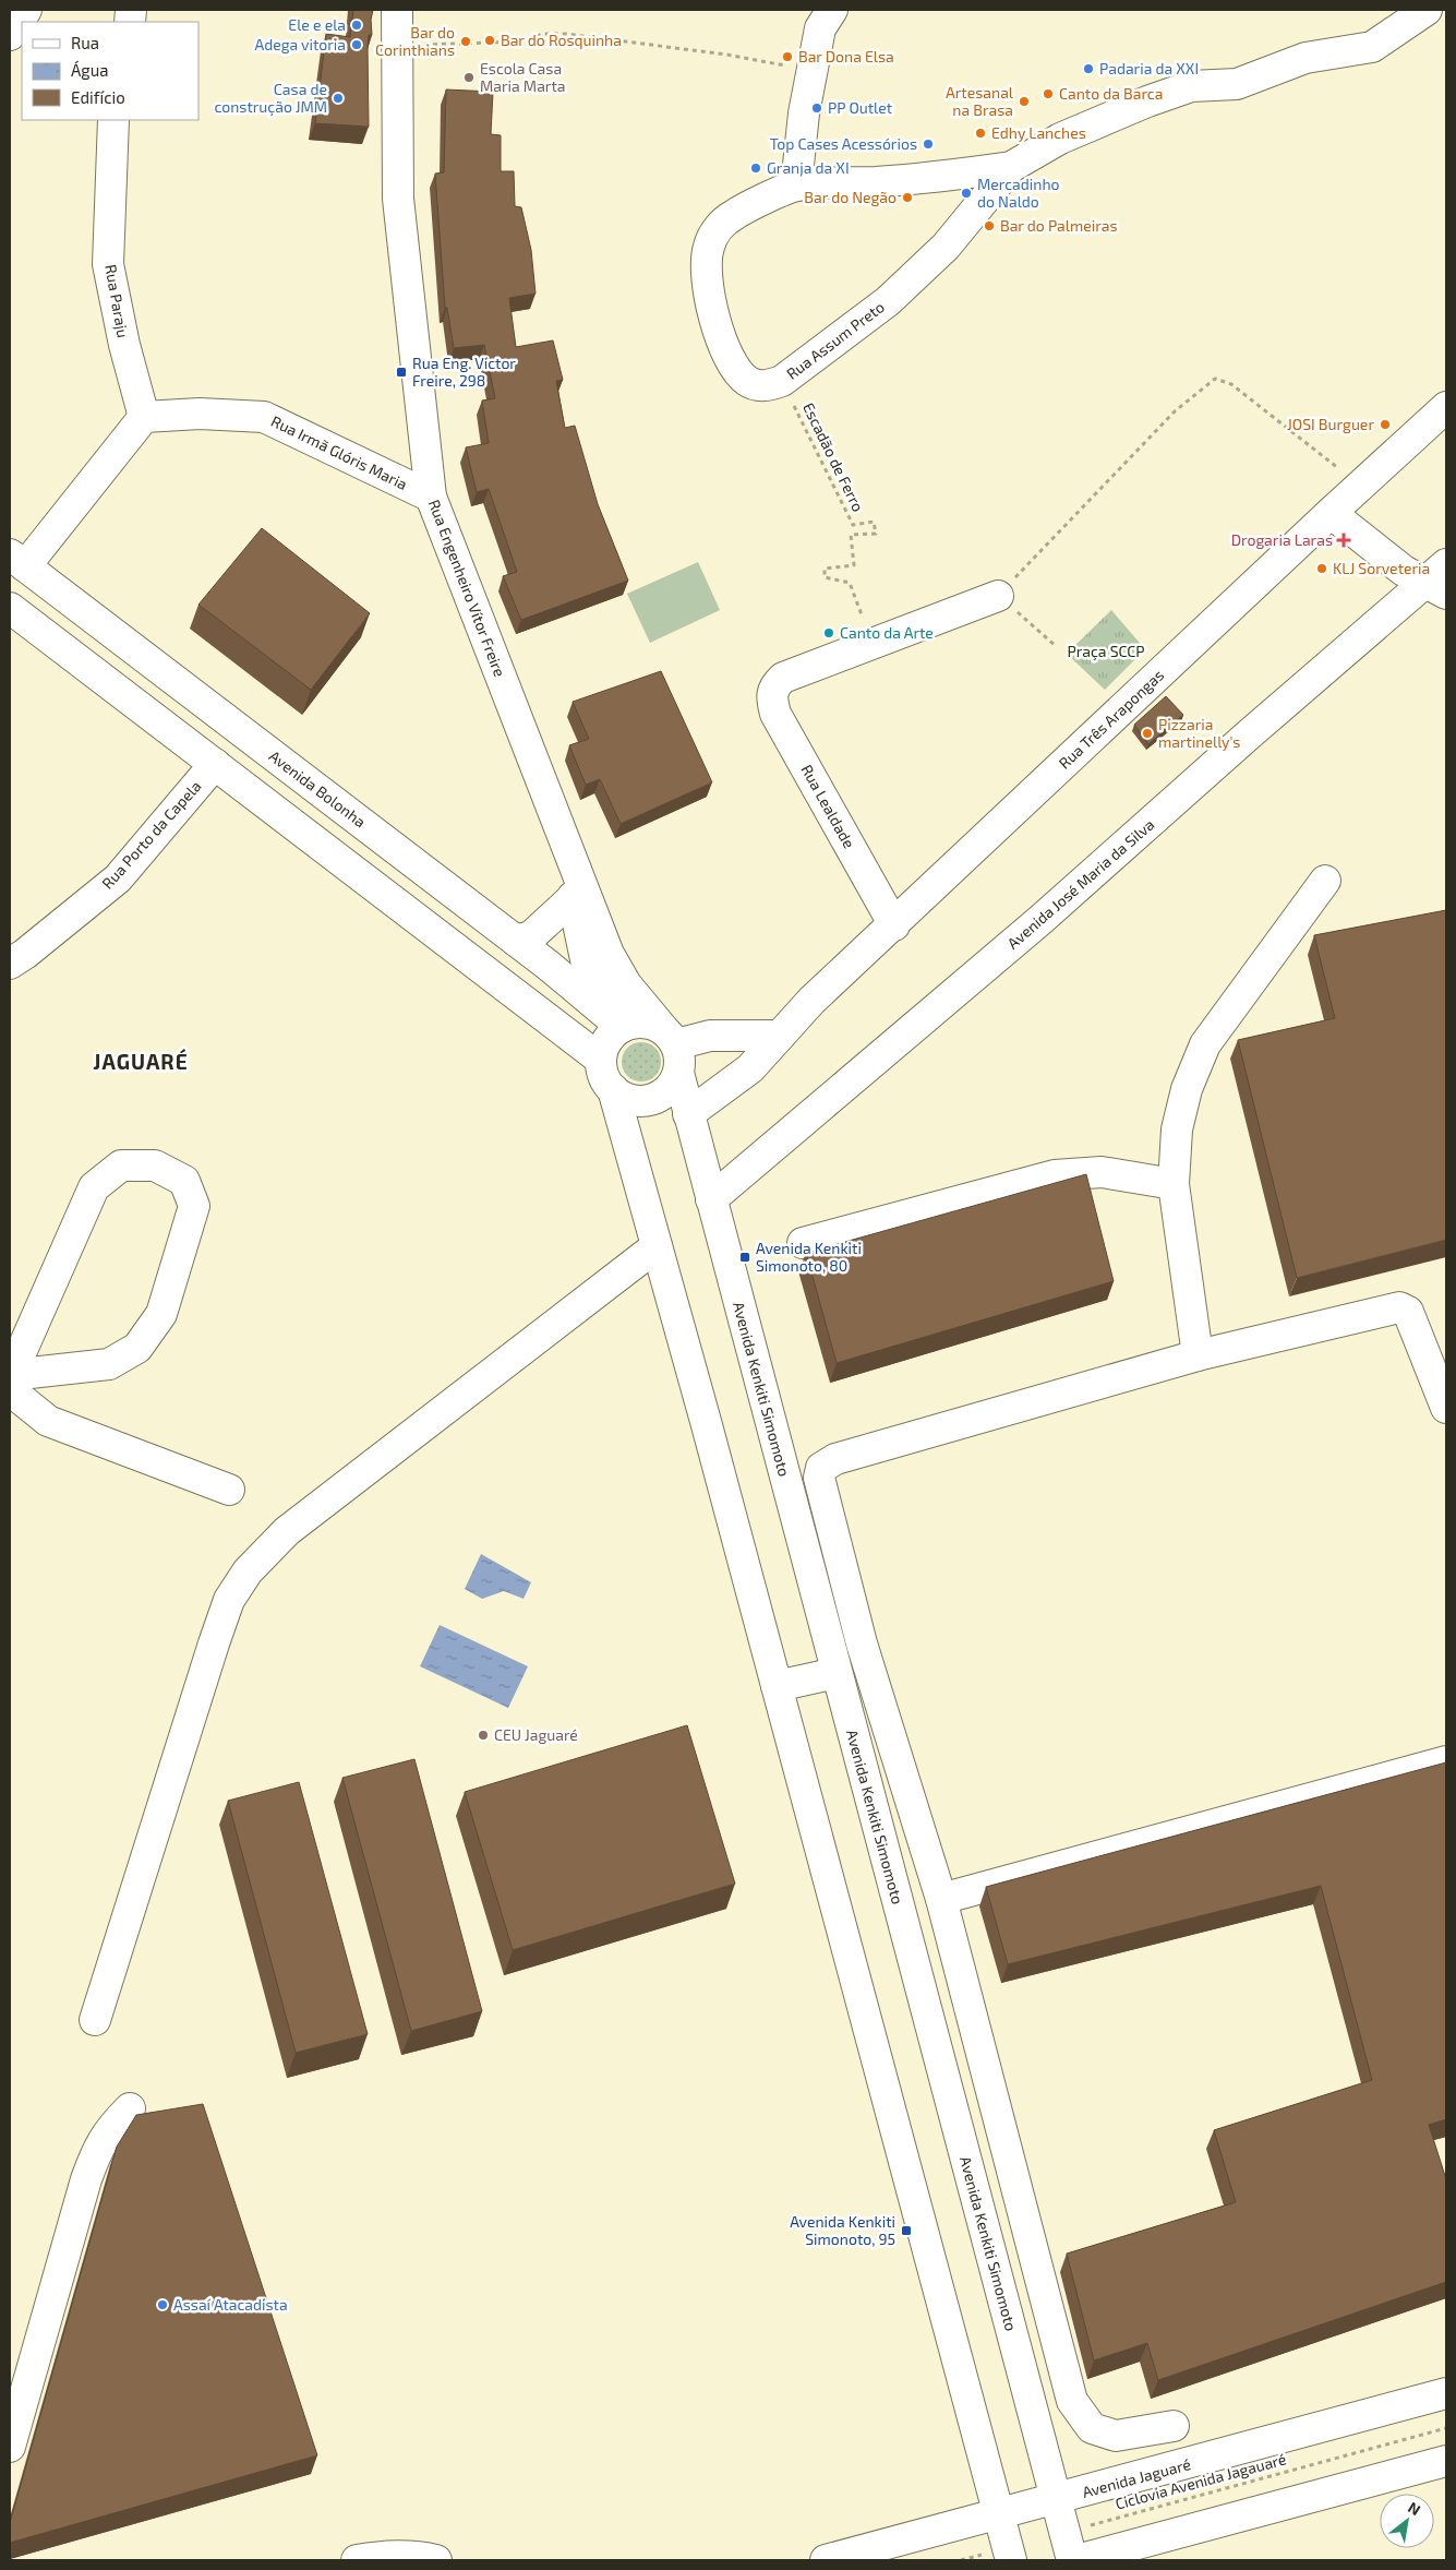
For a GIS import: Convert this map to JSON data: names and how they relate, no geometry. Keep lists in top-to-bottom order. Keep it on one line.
{"streets":{"main road":["Rua Paraju","Rua Assum Preto","Rua Irmã Glóris Maria","Rua Engenheiro Vítor Freire","Rua Três Arapongas","Avenida Bolonha","Rua Lealdade","Rua Porto da Capela","Avenida José Maria da Silva","Avenida Kenkiti Simomoto","Avenida Jaguaré"],"path":["Escadão de Ferro","Ciclovia Avenida Jagauaré"]},"crossings":[["Rua Paraju","Rua Irmã Glóris Maria"],["Rua Assum Preto","Escadão de Ferro"],["Rua Irmã Glóris Maria","Rua Engenheiro Vítor Freire"],["Escadão de Ferro","Rua Lealdade"],["Rua Engenheiro Vítor Freire","Avenida Bolonha"],["Rua Engenheiro Vítor Freire","Avenida Kenkiti Simomoto"],["Rua Três Arapongas","Rua Lealdade"],["Avenida Bolonha","Avenida Kenkiti Simomoto"],["Avenida José Maria da Silva","Avenida Kenkiti Simomoto"],["Avenida Kenkiti Simomoto","Avenida Jaguaré"],["Avenida Kenkiti Simomoto","Ciclovia Avenida Jagauaré"]],"districts":["JAGUARÉ"],"parks":["Praça SCCP"],"places":{"other":["Ele e ela","Bar do Rosquinha","Bar do Corinthians","Adega vitoria","Bar Dona Elsa","Padaria da XXI","Escola Casa Maria Marta","Canto da Barca","Casa de construção JMM","Artesanal na Brasa","PP Outlet","Edhy Lanches","Top Cases Acessórios","Granja da XI","Mercadinho do Naldo","Bar do Negão","Bar do Palmeiras","JOSI Burguer","KLJ Sorveteria","Canto da Arte","Pizzaria martinelly's","CEU Jaguaré","Assaí Atacadista"],"transit":["Rua Eng. Victor Freire, 298","Avenida Kenkiti Simonoto, 80","Avenida Kenkiti Simonoto, 95"],"health":["Drogaria Laras"]},"legend":["Rua","Água","Edifício"],"north":"top right"}
